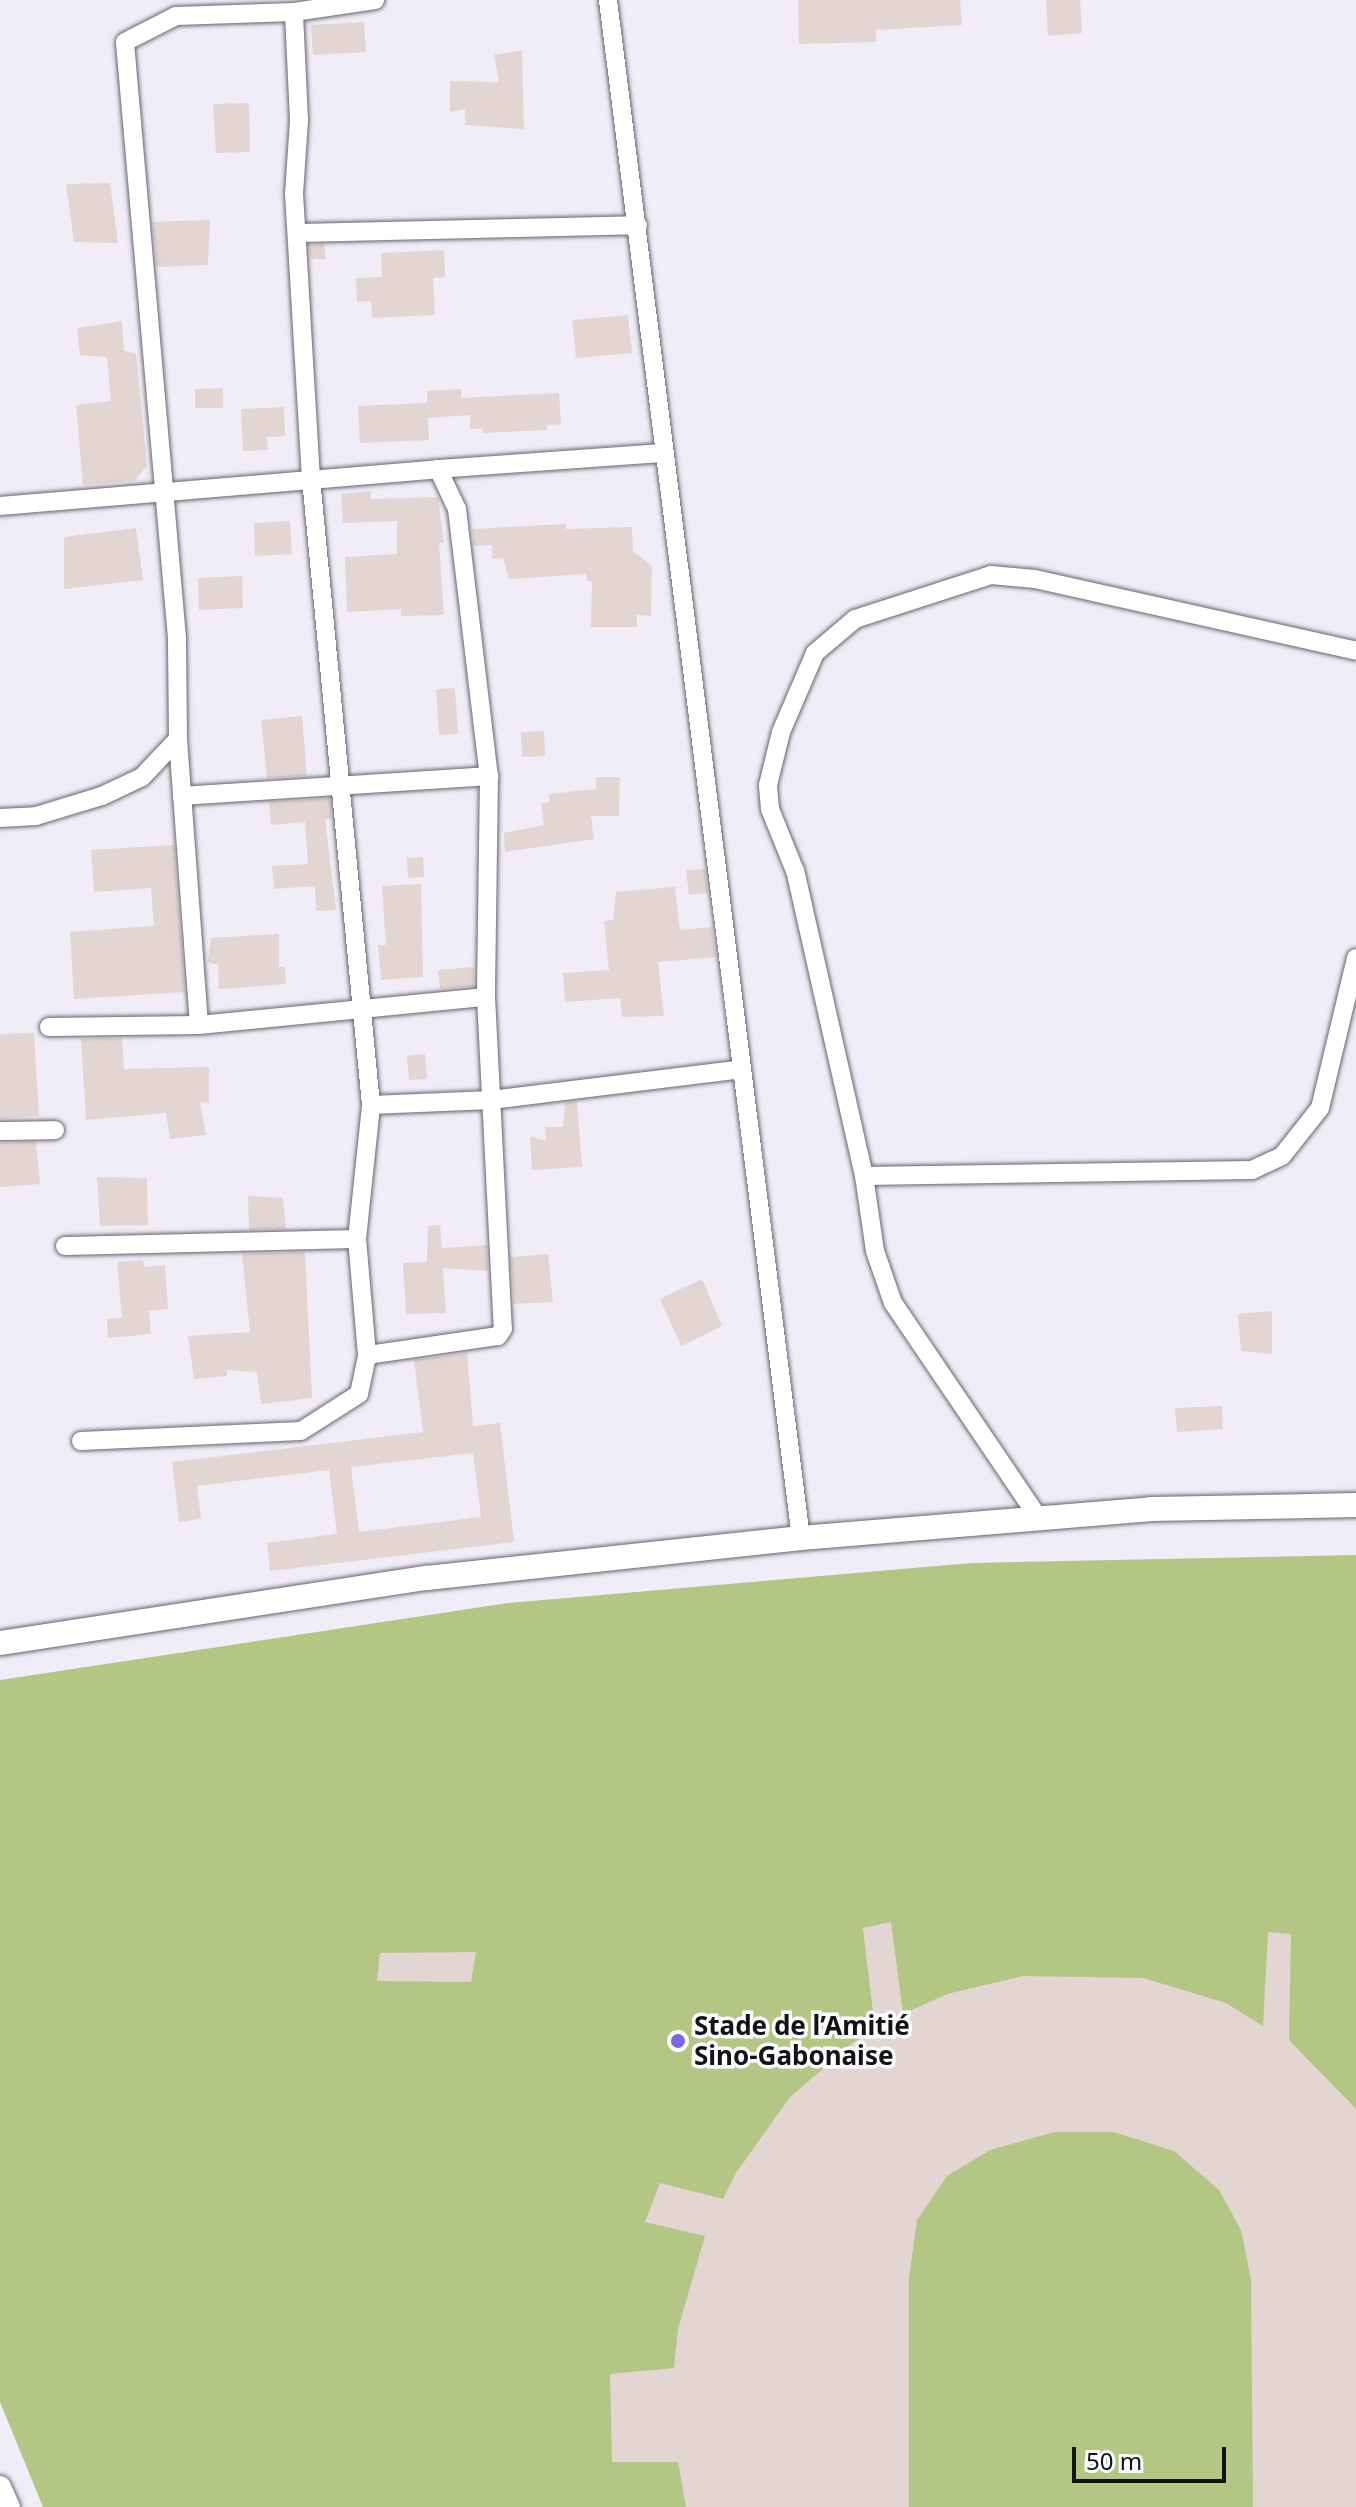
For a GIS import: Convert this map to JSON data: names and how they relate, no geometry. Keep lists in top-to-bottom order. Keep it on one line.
{"places":["Stade de l’Amitié Sino-Gabonaise"],"scale_bar":"50 m"}
